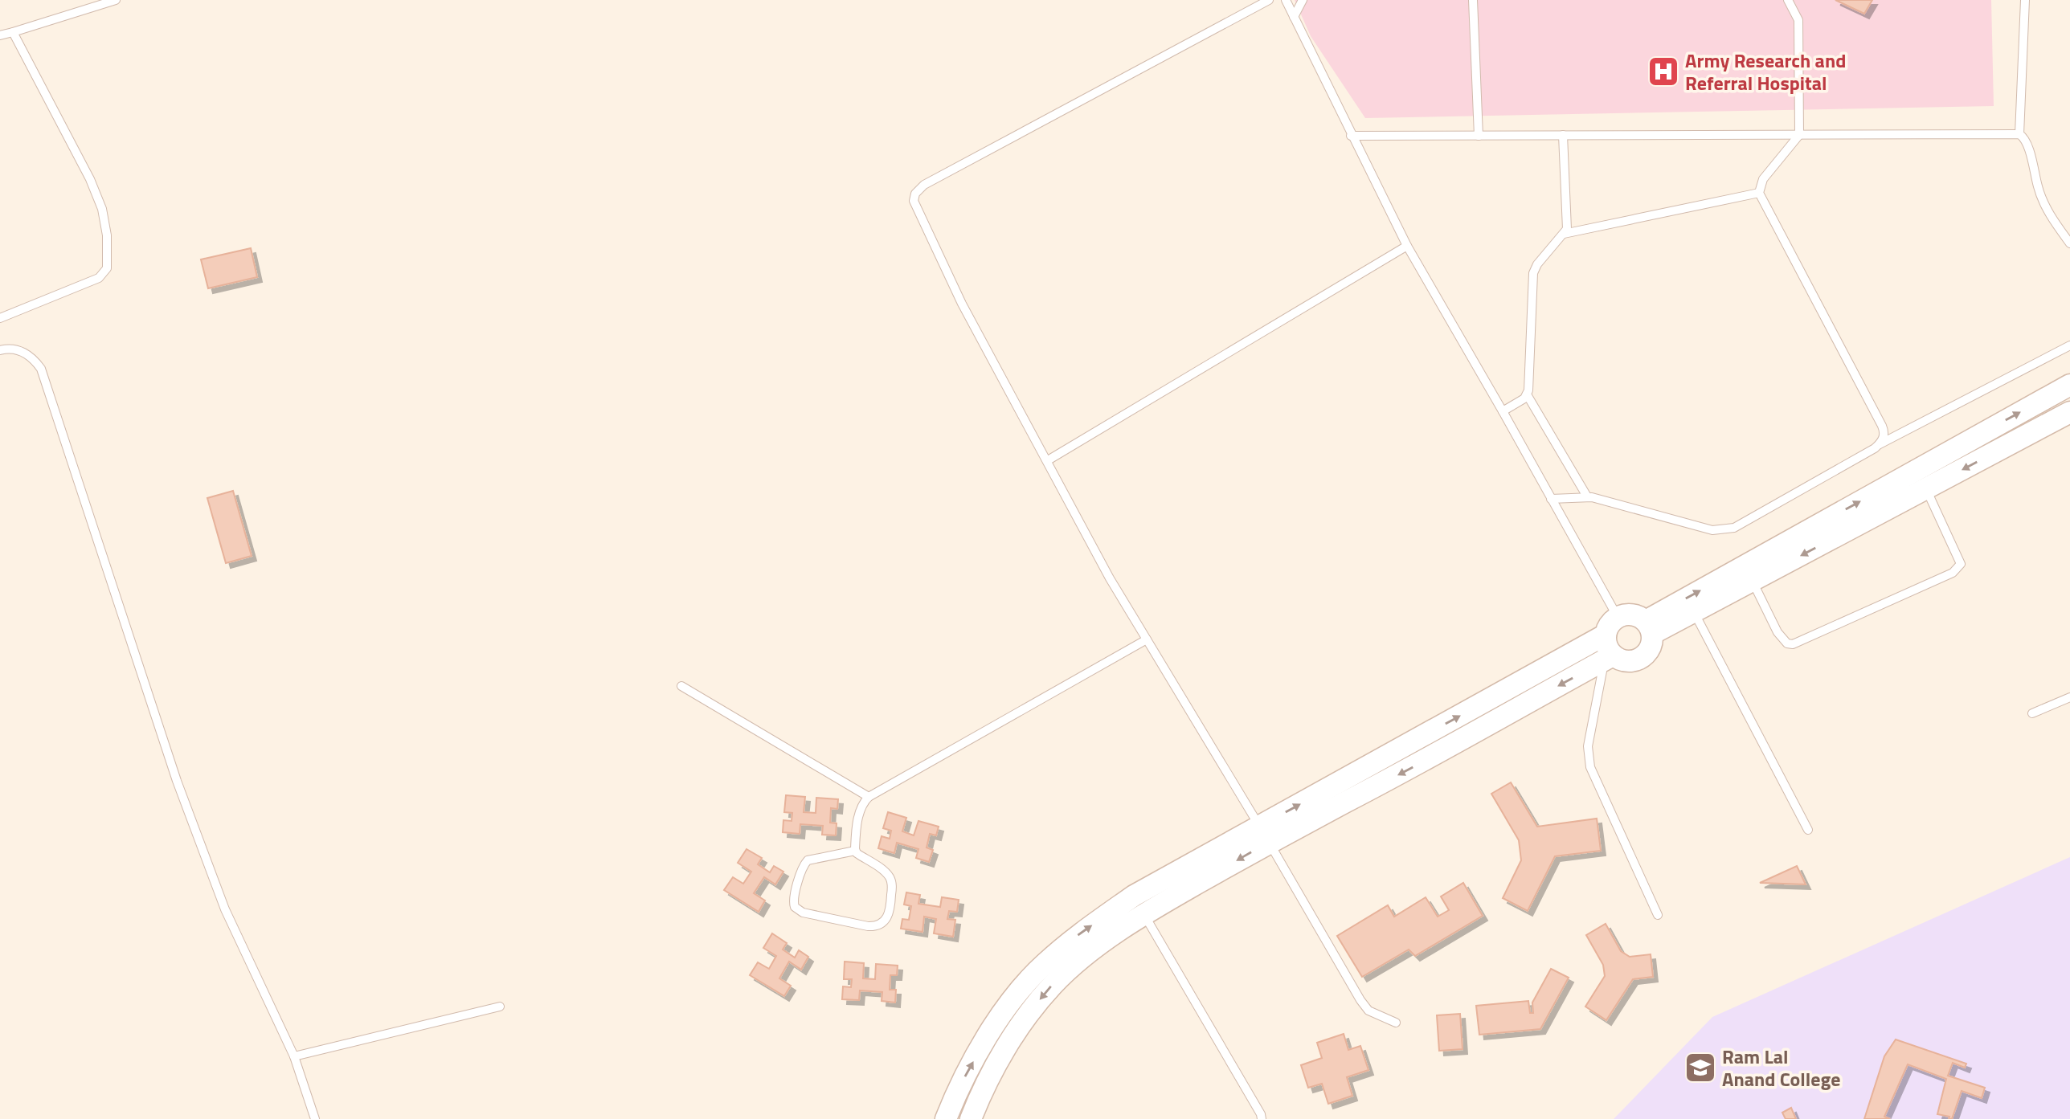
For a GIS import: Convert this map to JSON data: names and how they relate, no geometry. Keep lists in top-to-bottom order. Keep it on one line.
{"places":{"hospital":["Army Research and Referral Hospital"],"school or university":["Ram Lal Anand College"]}}
